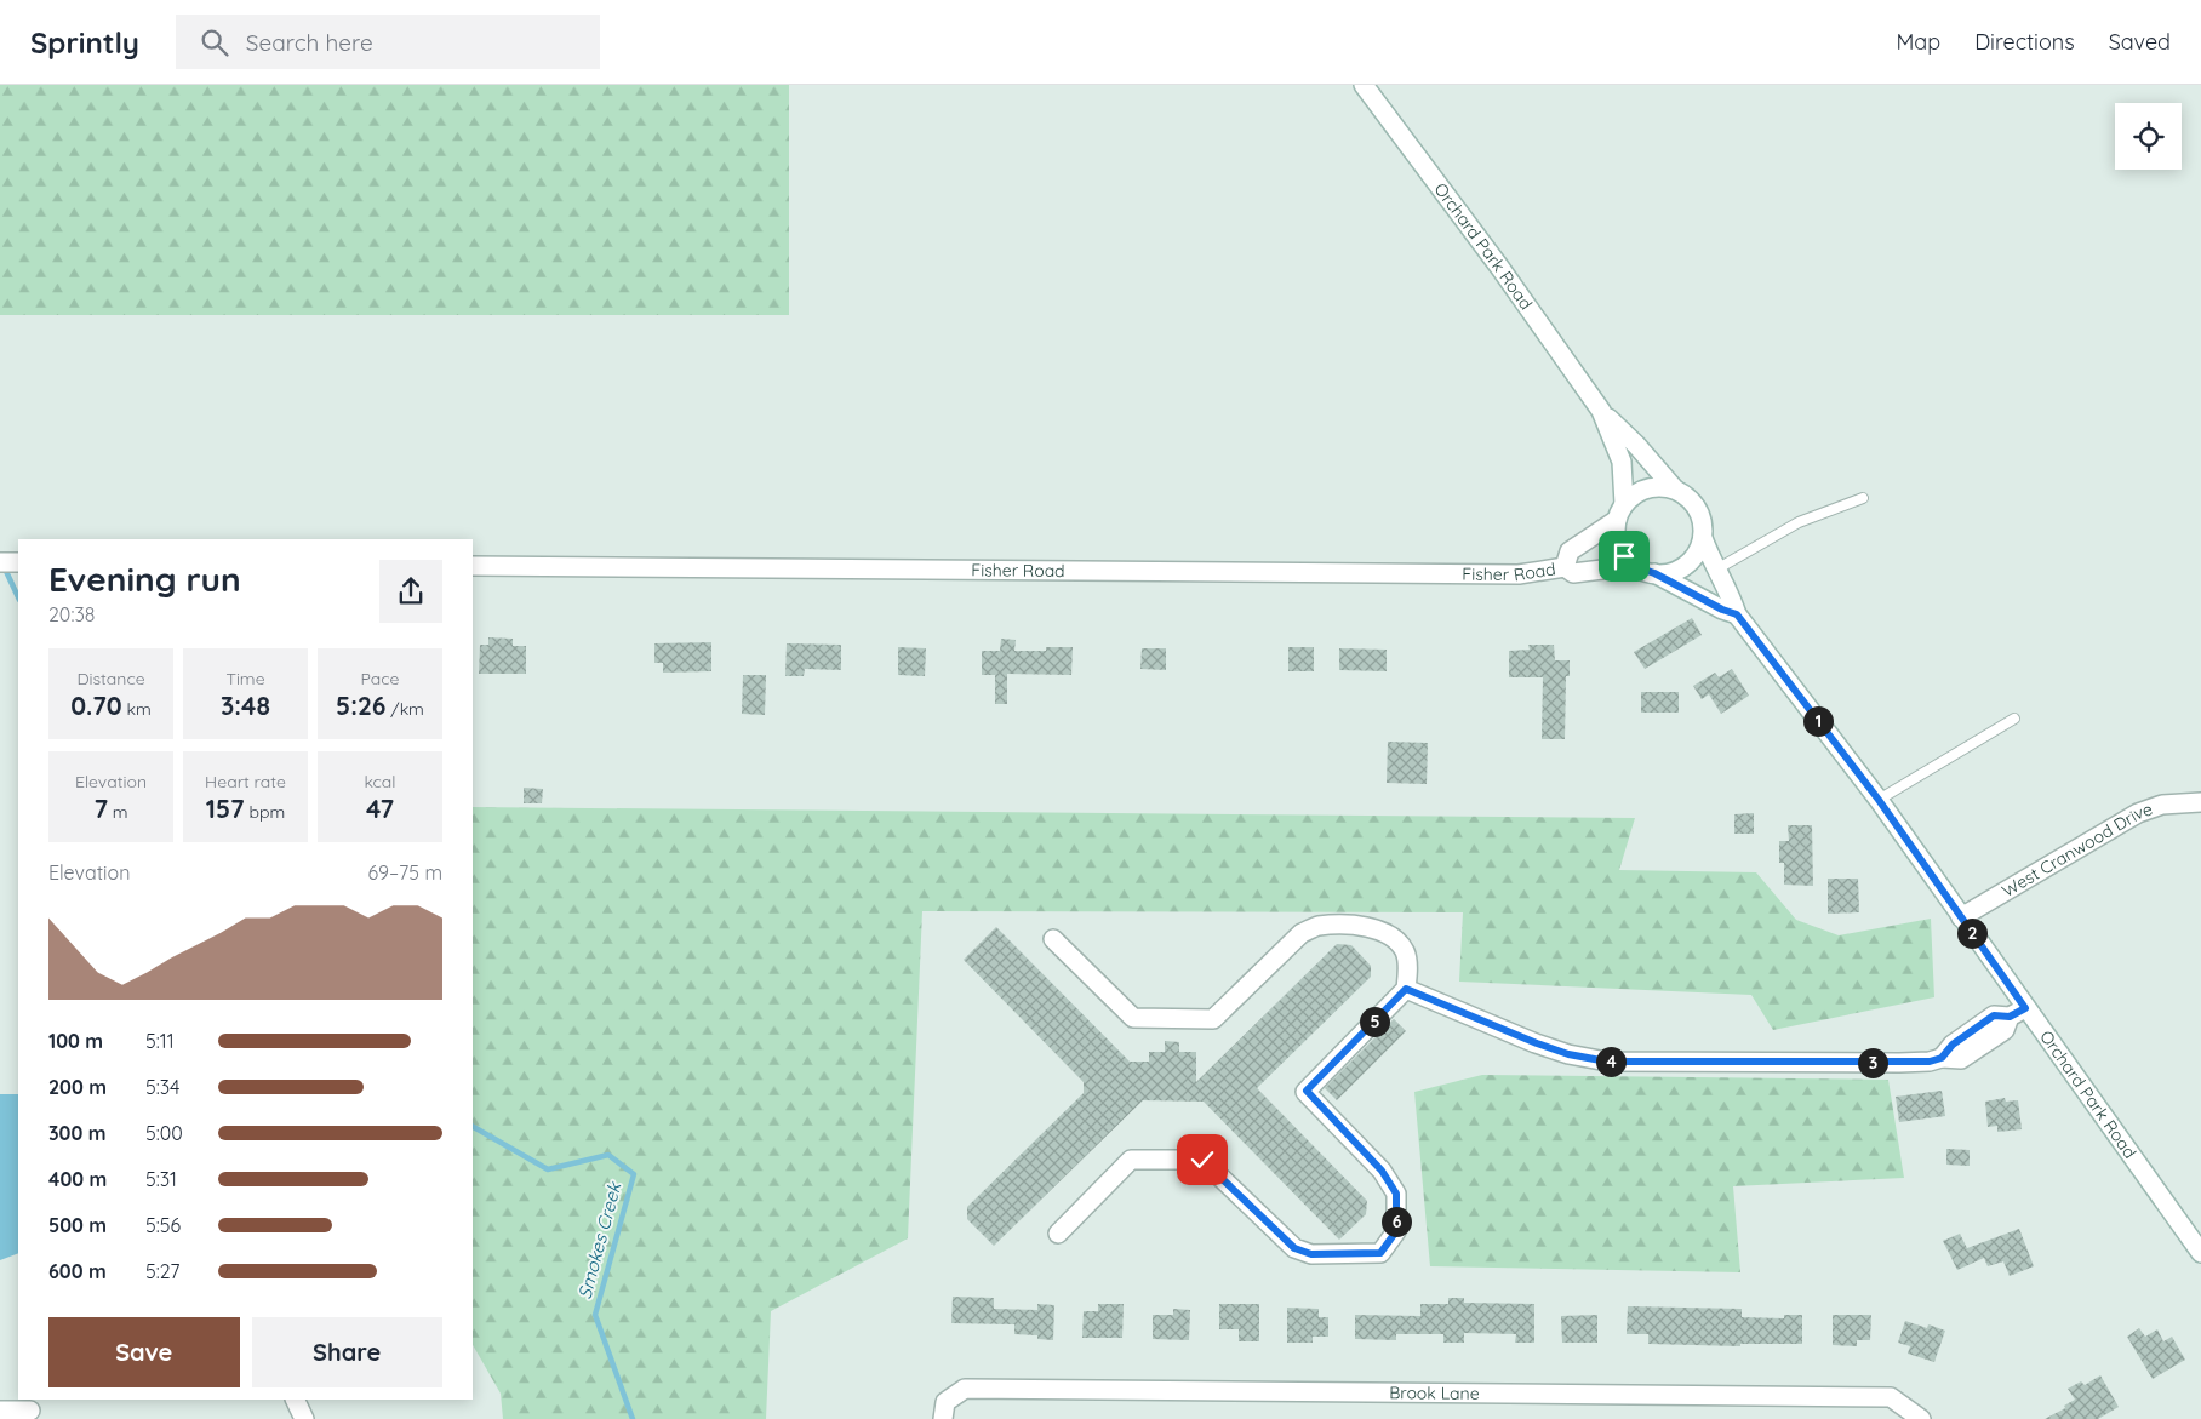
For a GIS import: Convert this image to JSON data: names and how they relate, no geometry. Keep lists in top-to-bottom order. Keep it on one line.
{"streets":{"street":["Orchard Park Road","Fisher Road","West Cranwood Drive","Brook Lane"]},"crossings":[["Orchard Park Road","Fisher Road"],["Orchard Park Road","West Cranwood Drive"]],"water":["Smokes Creek"],"page":{"header":"Sprintly","search":"Search here","nav":["Map","Directions","Saved"],"heading":["Evening run","20:38"],"stats":[["Distance","0.70 km"],["Time","3:48"],["Pace","5:26 /km"],["Elevation","7 m"],["Heart rate","157 bpm"],["kcal","47"]],"pins":["1","2","5","4","3","6"],"chart":["Elevation","69–75 m"],"list":[{"name":"100 m","note":"5:11"},{"name":"200 m","note":"5:34"},{"name":"300 m","note":"5:00"},{"name":"400 m","note":"5:31"},{"name":"500 m","note":"5:56"},{"name":"600 m","note":"5:27"}],"buttons":["Save","Share"]}}
